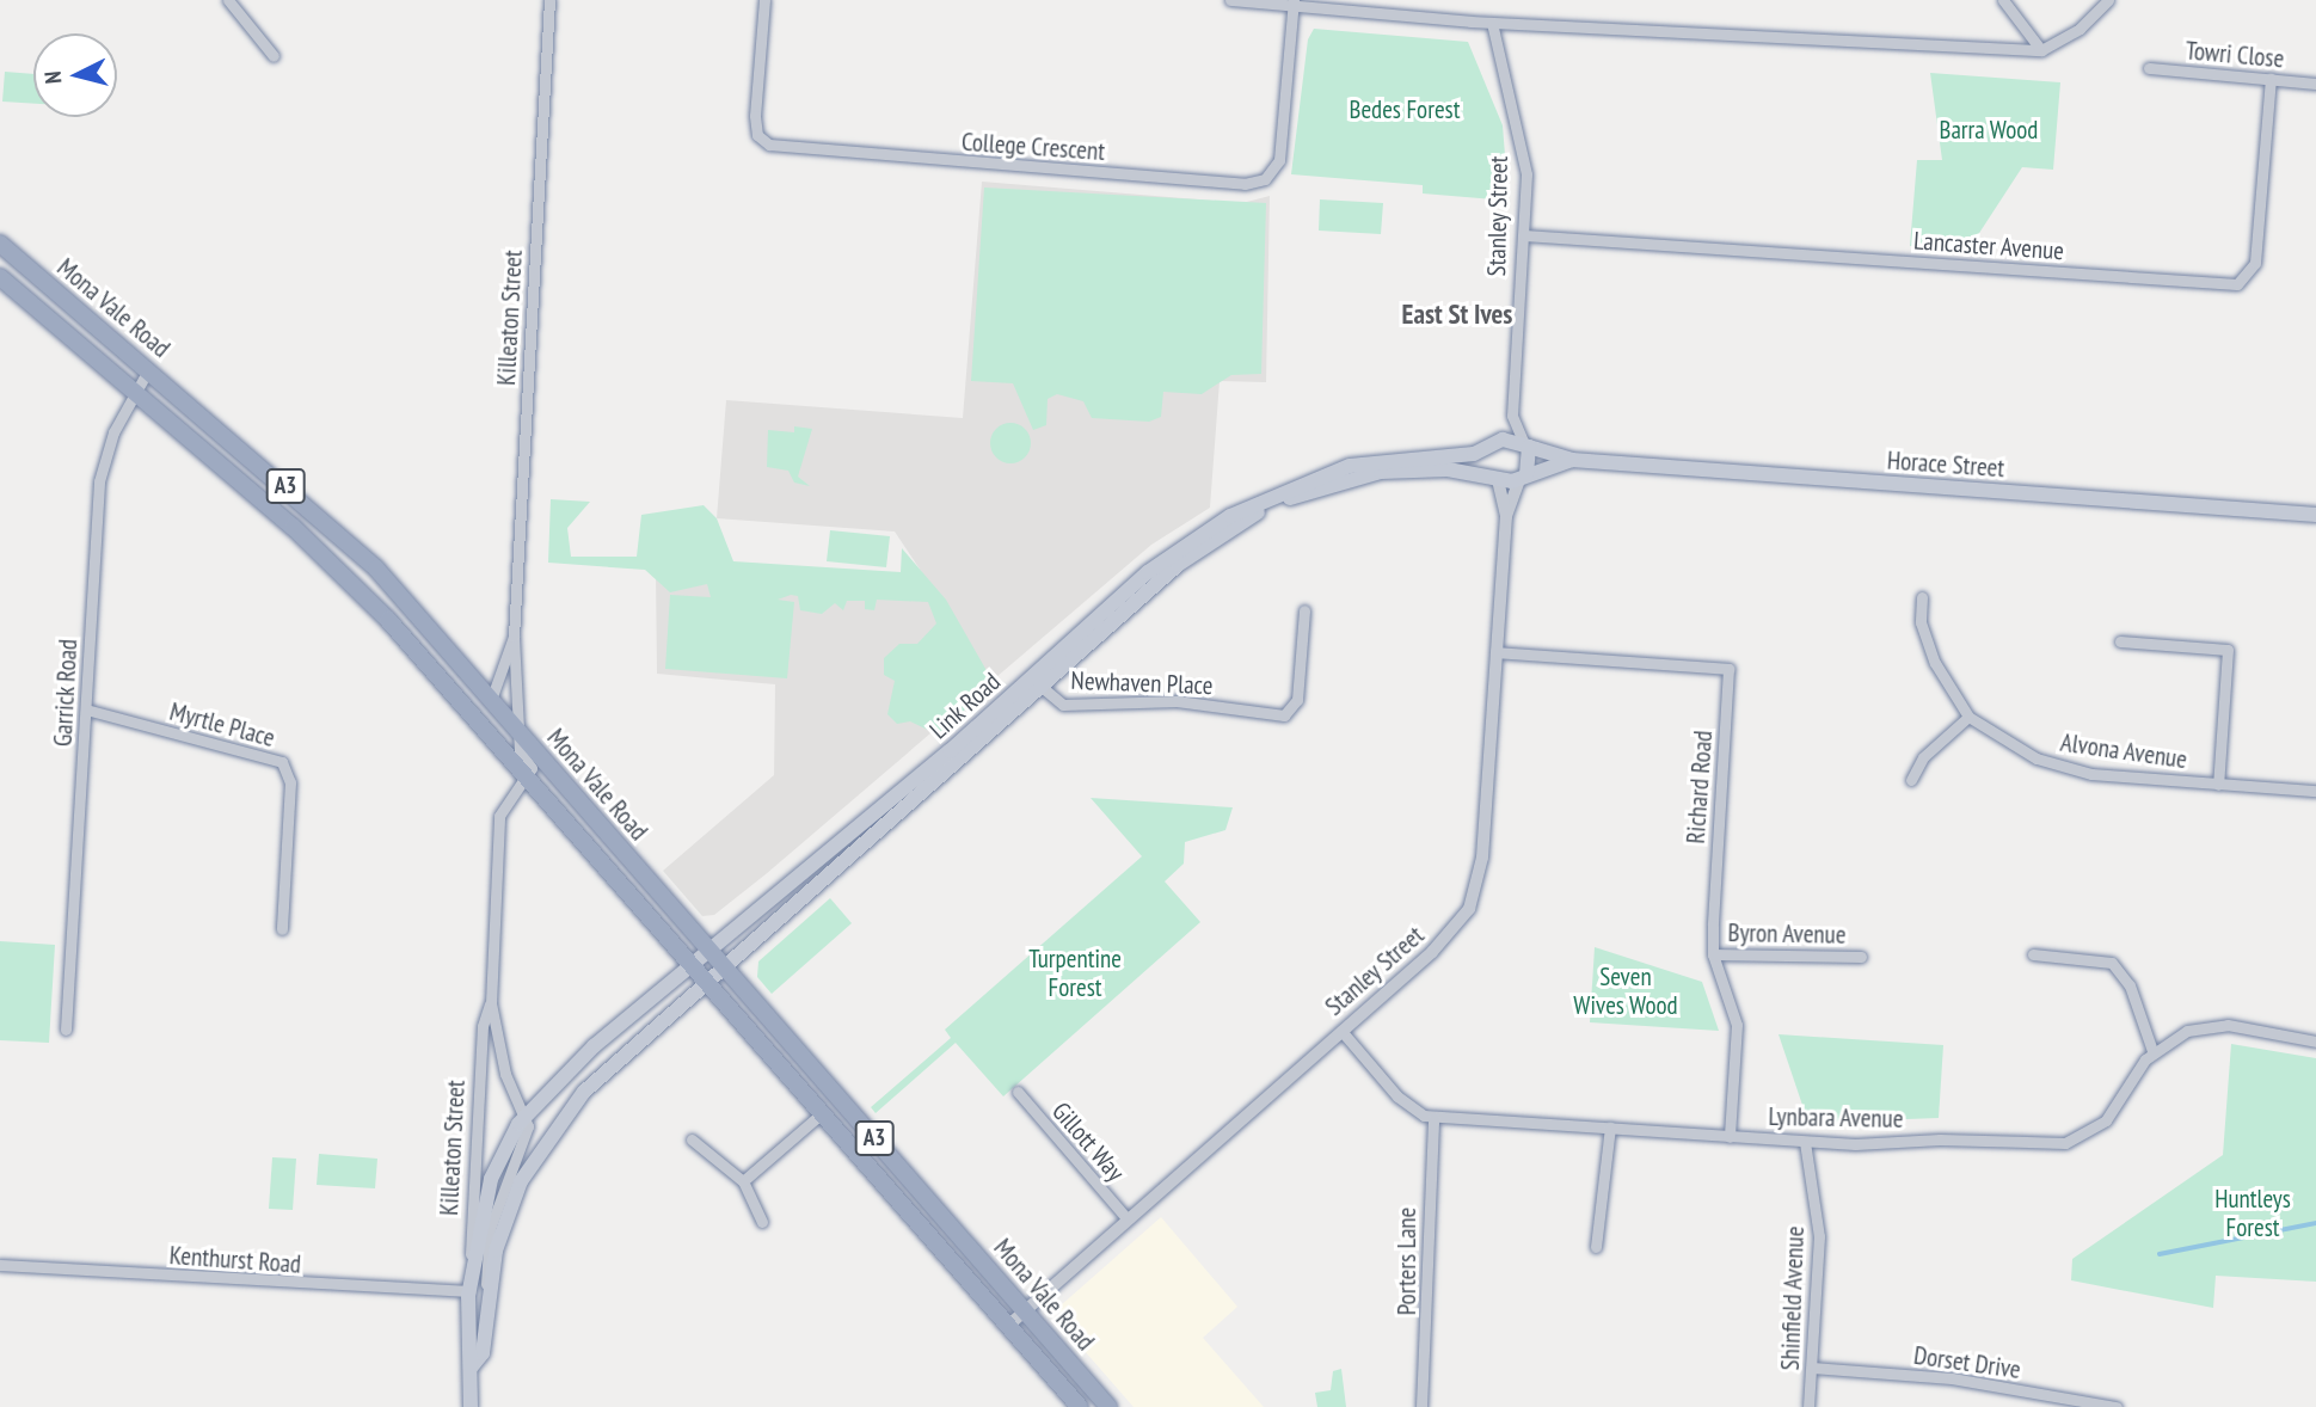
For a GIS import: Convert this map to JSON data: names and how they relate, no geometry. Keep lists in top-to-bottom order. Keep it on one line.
{"streets":{"highway":["Mona Vale Road","A3"],"main road":["Killeaton Street","Horace Street","Link Road"],"street":["Towri Close","College Crescent","Stanley Street","Lancaster Avenue","Newhaven Place","Garrick Road","Myrtle Place","Alvona Avenue","Richard Road","Byron Avenue","Lynbara Avenue","Gillott Way","Kenthurst Road","Porters Lane","Shinfield Avenue","Dorset Drive"]},"crossings":[["Towri Close","Lancaster Avenue"],["Stanley Street","Lancaster Avenue"],["Stanley Street","Mona Vale Road"],["Stanley Street","Horace Street"],["Stanley Street","Link Road"],["Stanley Street","Richard Road"],["Stanley Street","Lynbara Avenue"],["Stanley Street","Gillott Way"],["Mona Vale Road","Killeaton Street"],["Mona Vale Road","Garrick Road"],["Mona Vale Road","Link Road"],["Killeaton Street","Link Road"],["Killeaton Street","Kenthurst Road"],["Horace Street","Link Road"],["Newhaven Place","Link Road"],["Garrick Road","Myrtle Place"],["Richard Road","Byron Avenue"],["Richard Road","Lynbara Avenue"],["Lynbara Avenue","Porters Lane"],["Lynbara Avenue","Shinfield Avenue"],["Shinfield Avenue","Dorset Drive"]],"districts":["East St Ives"],"parks":["Bedes Forest","Barra Wood","Turpentine Forest","Seven Wives Wood","Huntleys Forest"],"north":"left"}
